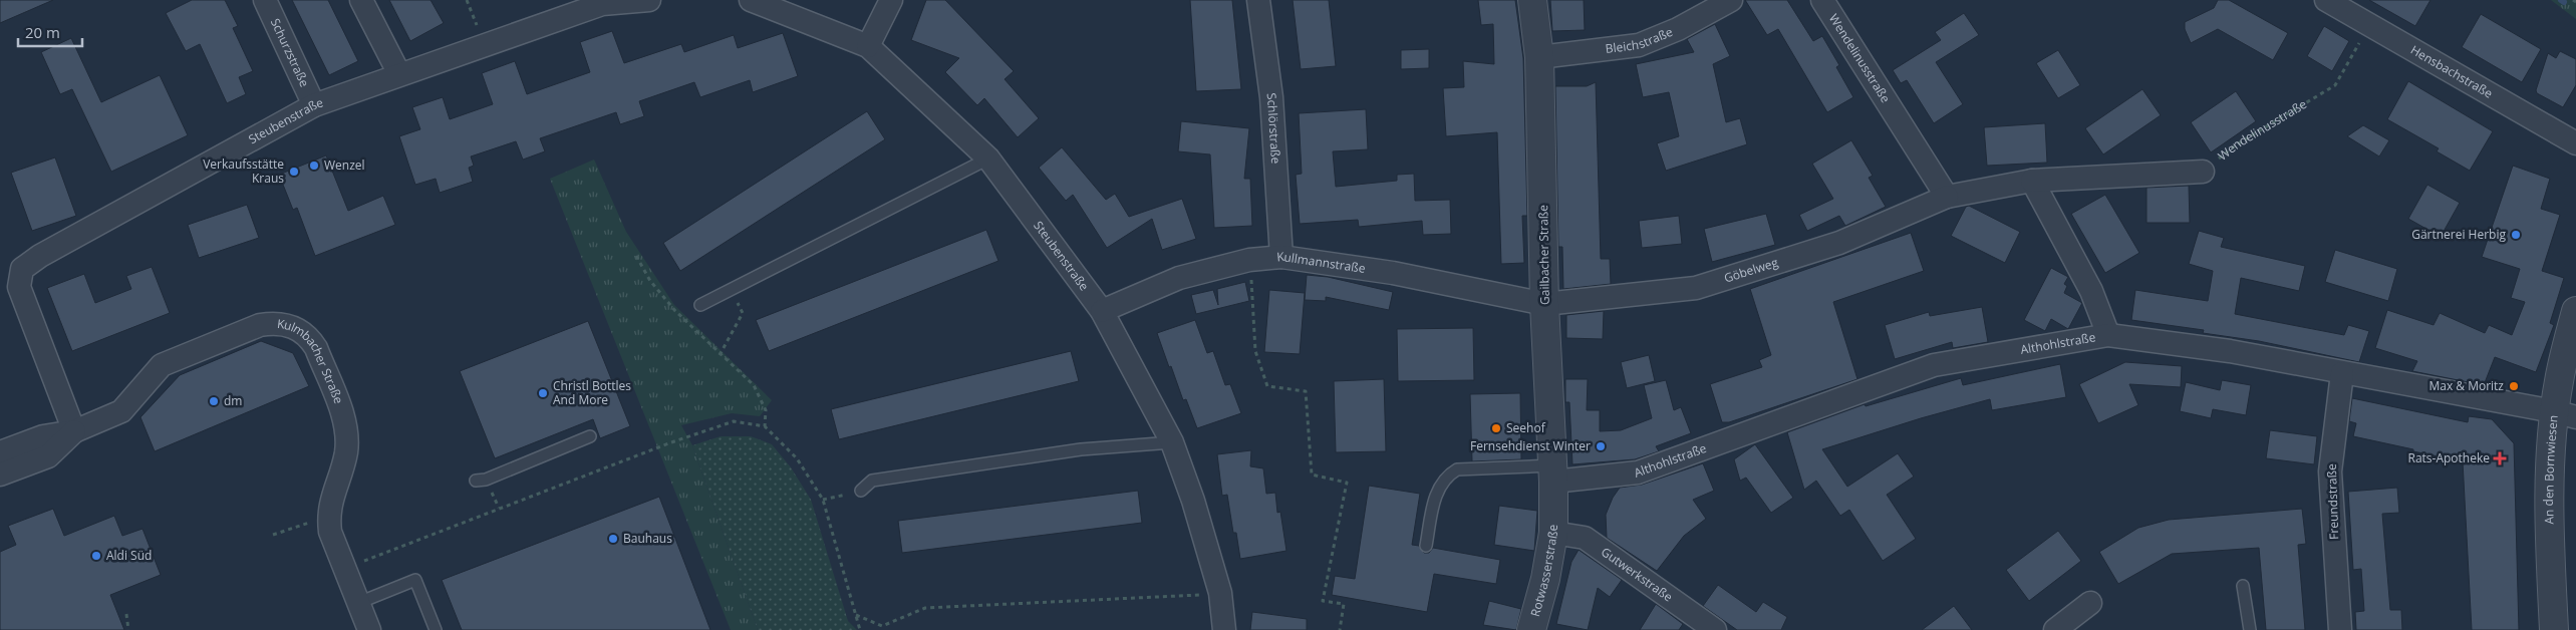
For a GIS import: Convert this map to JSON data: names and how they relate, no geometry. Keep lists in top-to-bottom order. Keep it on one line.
{"streets":{"street":["Bleichstraße","Schurzstraße","Wendelinusstraße","Hensbachstraße","Steubenstraße","Schlörstraße","Gailbacher Straße","Kullmannstraße","Göbelweg","Althohlstraße","Kulmbacher Straße","An den Bornwiesen","Freundstraße","Rotwasserstraße","Gutwerkstraße"]},"crossings":[["Bleichstraße","Gailbacher Straße"],["Schurzstraße","Steubenstraße"],["Wendelinusstraße","Hensbachstraße"],["Wendelinusstraße","Göbelweg"],["Steubenstraße","Kullmannstraße"],["Steubenstraße","Kulmbacher Straße"],["Schlörstraße","Kullmannstraße"],["Gailbacher Straße","Kullmannstraße"],["Gailbacher Straße","Göbelweg"],["Gailbacher Straße","Althohlstraße"],["Gailbacher Straße","Rotwasserstraße"],["Gailbacher Straße","Gutwerkstraße"],["Kullmannstraße","Göbelweg"],["Althohlstraße","An den Bornwiesen"],["Althohlstraße","Freundstraße"],["Rotwasserstraße","Gutwerkstraße"]],"places":{"other":["Wenzel","Verkaufsstätte Kraus","Gärtnerei Herbig","Max & Moritz","Christl Bottles And More","dm","Seehof","Fernsehdienst Winter","Bauhaus","Aldi Süd"],"health":["Rats-Apotheke"]},"scale_bar":"20 m"}
